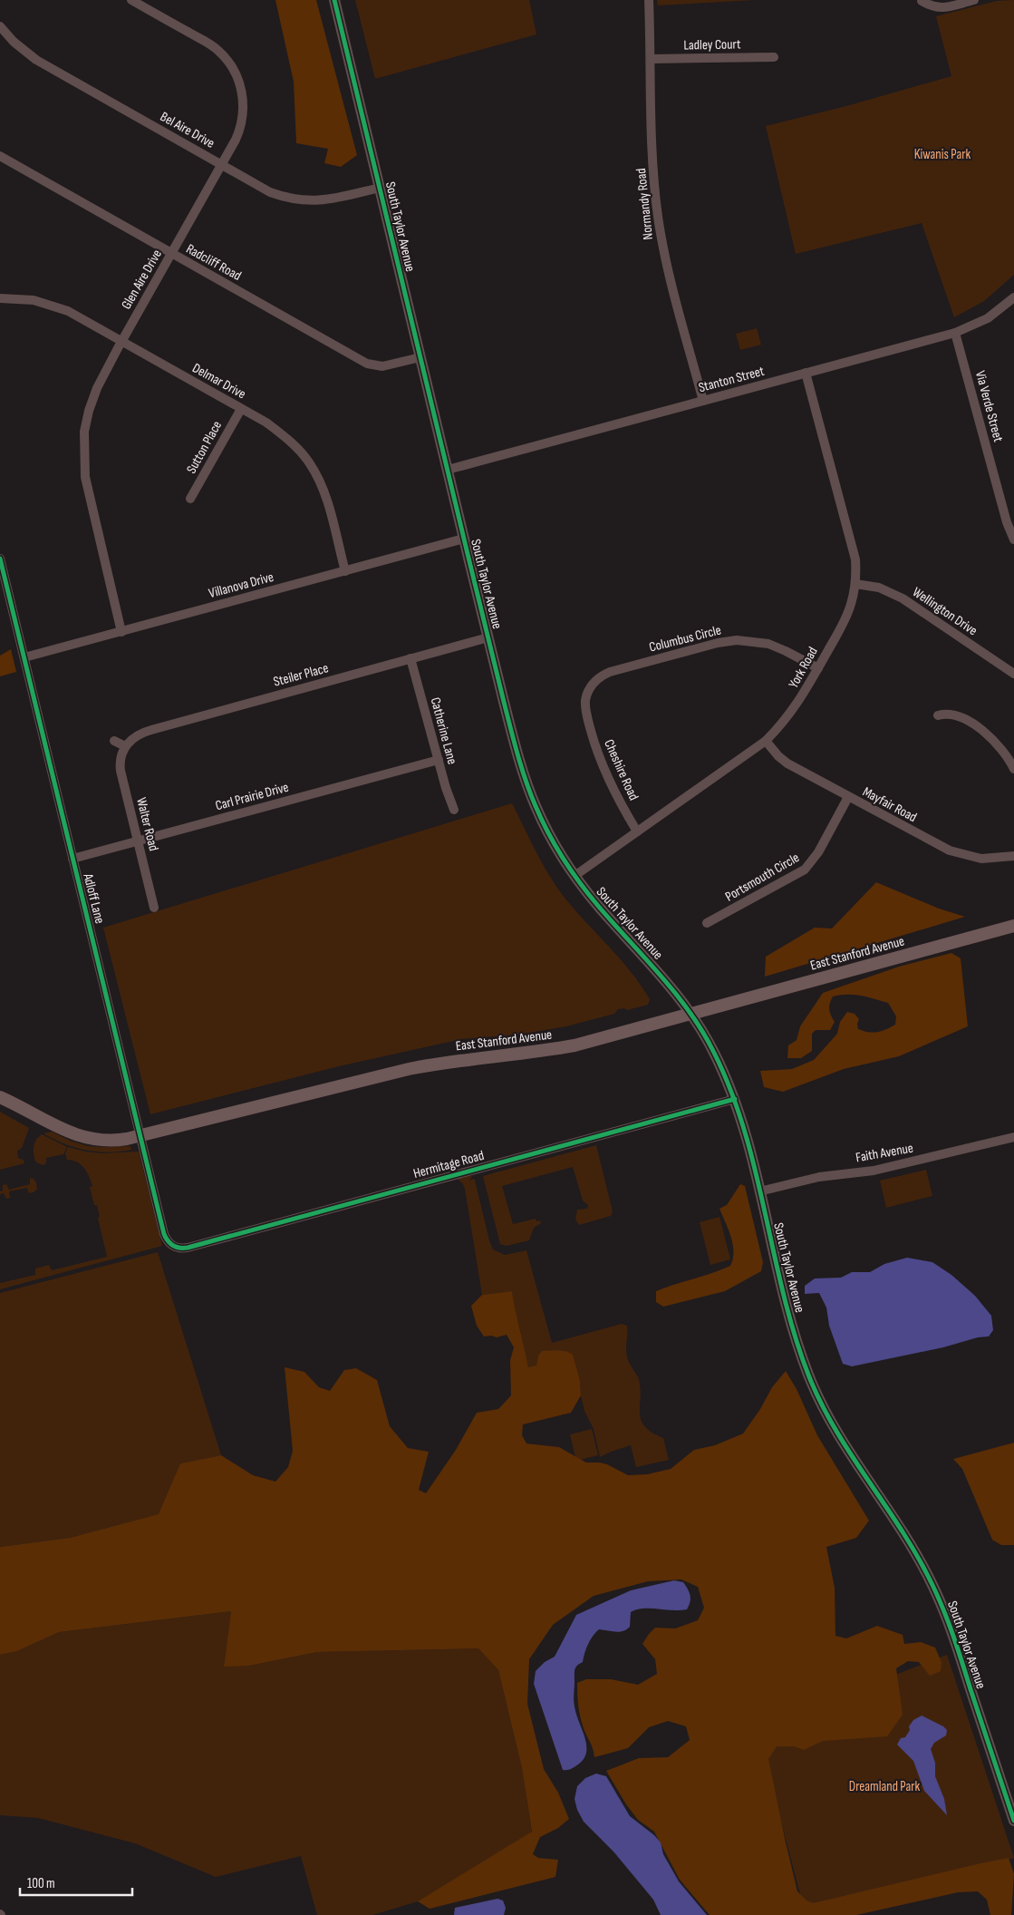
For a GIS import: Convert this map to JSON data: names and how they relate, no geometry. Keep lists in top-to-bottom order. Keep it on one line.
{"streets":{"main road":["East Stanford Avenue"],"street":["Ladley Court","Bel Aire Drive","Normandy Road","South Taylor Avenue","Radcliff Road","Glen Aire Drive","Stanton Street","Delmar Drive","Via Verde Street","Sutton Place","Villanova Drive","Wellington Drive","Columbus Circle","York Road","Steiler Place","Catherine Lane","Cheshire Road","Carl Prairie Drive","Mayfair Road","Walter Road","Portsmouth Circle","Adloff Lane","Faith Avenue","Hermitage Road"]},"crossings":[["Ladley Court","Normandy Road"],["Bel Aire Drive","South Taylor Avenue"],["Bel Aire Drive","Glen Aire Drive"],["Normandy Road","Stanton Street"],["South Taylor Avenue","Radcliff Road"],["South Taylor Avenue","Stanton Street"],["South Taylor Avenue","Villanova Drive"],["South Taylor Avenue","York Road"],["South Taylor Avenue","Steiler Place"],["South Taylor Avenue","East Stanford Avenue"],["South Taylor Avenue","Faith Avenue"],["South Taylor Avenue","Hermitage Road"],["Radcliff Road","Glen Aire Drive"],["Glen Aire Drive","Delmar Drive"],["Glen Aire Drive","Villanova Drive"],["Stanton Street","Via Verde Street"],["Stanton Street","York Road"],["Delmar Drive","Sutton Place"],["Delmar Drive","Villanova Drive"],["Villanova Drive","Adloff Lane"],["Wellington Drive","York Road"],["Columbus Circle","York Road"],["Columbus Circle","Cheshire Road"],["York Road","Cheshire Road"],["York Road","Mayfair Road"],["Steiler Place","Catherine Lane"],["Steiler Place","Walter Road"],["Catherine Lane","Carl Prairie Drive"],["Carl Prairie Drive","Walter Road"],["Carl Prairie Drive","Adloff Lane"],["Mayfair Road","Portsmouth Circle"],["Adloff Lane","East Stanford Avenue"],["Adloff Lane","Hermitage Road"]],"parks":["Kiwanis Park","Dreamland Park"],"scale_bar":"100 m"}
